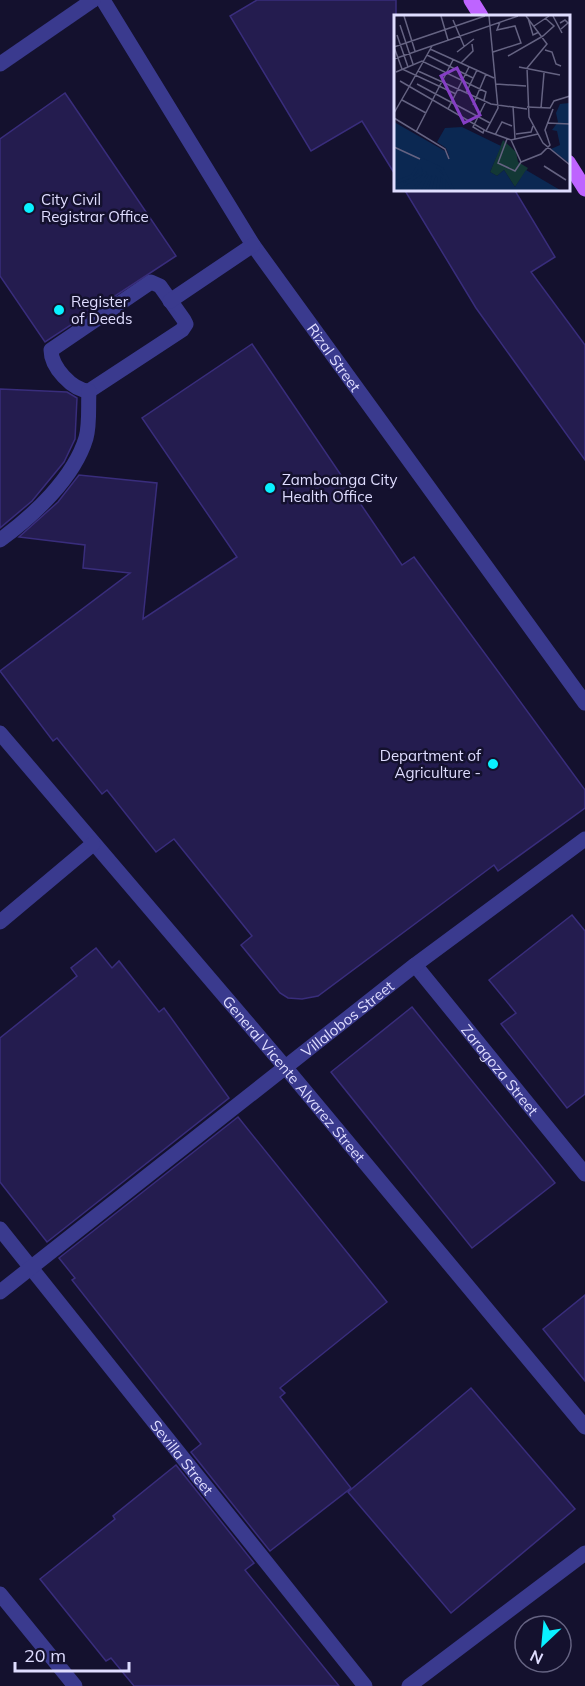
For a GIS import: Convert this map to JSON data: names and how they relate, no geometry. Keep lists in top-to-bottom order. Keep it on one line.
{"streets":{"street":["Rizal Street","Villalobos Street","Zaragoza Street","General Vicente Alvarez Street","Sevilla Street"]},"crossings":[["Villalobos Street","Zaragoza Street"],["Villalobos Street","General Vicente Alvarez Street"],["Villalobos Street","Sevilla Street"]],"places":["City Civil Registrar Office","Register of Deeds","Zamboanga City Health Office","Department of Agriculture -"],"scale_bar":"20 m","north":"bottom left"}
